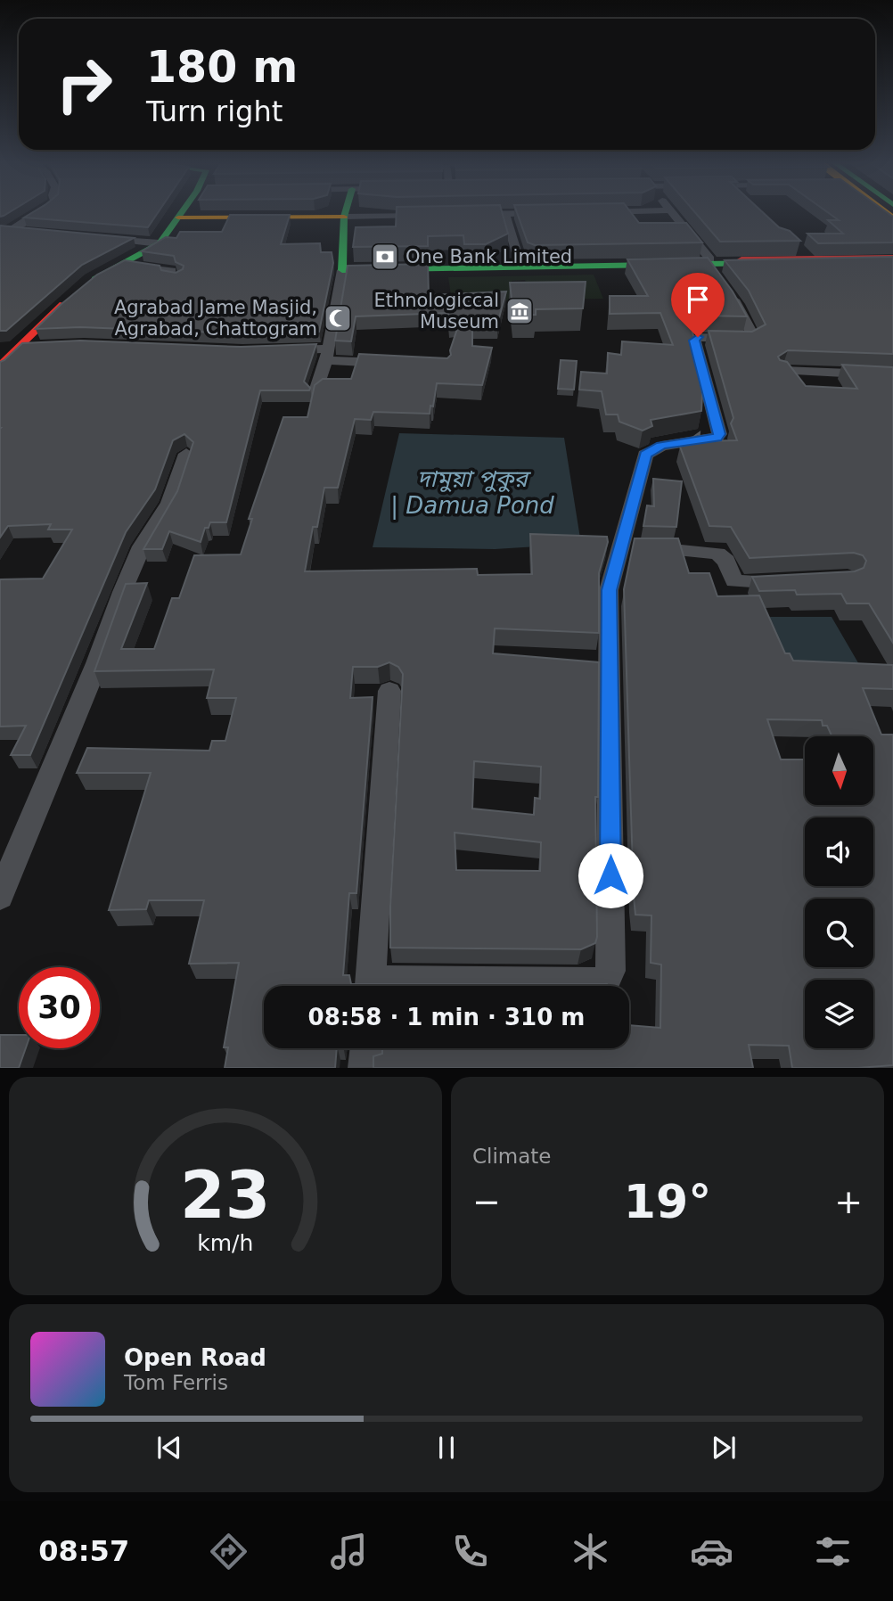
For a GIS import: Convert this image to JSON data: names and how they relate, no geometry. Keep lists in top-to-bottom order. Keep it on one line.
{"water":["দামুয়া পুকুর | Damua Pond"],"places":{"bank":["One Bank Limited"],"museum":["Ethnologiccal Museum"],"mosque":["Agrabad Jame Masjid, Agrabad, Chattogram"]},"north":"bottom","page":{"turn":["180 m","Turn right"],"limit":"30","trip":"08:58 · 1 min · 310 m","tile":"Climate","heat":["−","19°","+"],"song":["Open Road","Tom Ferris"],"tabs":"08:57","gauge":["23","km/h"]}}
